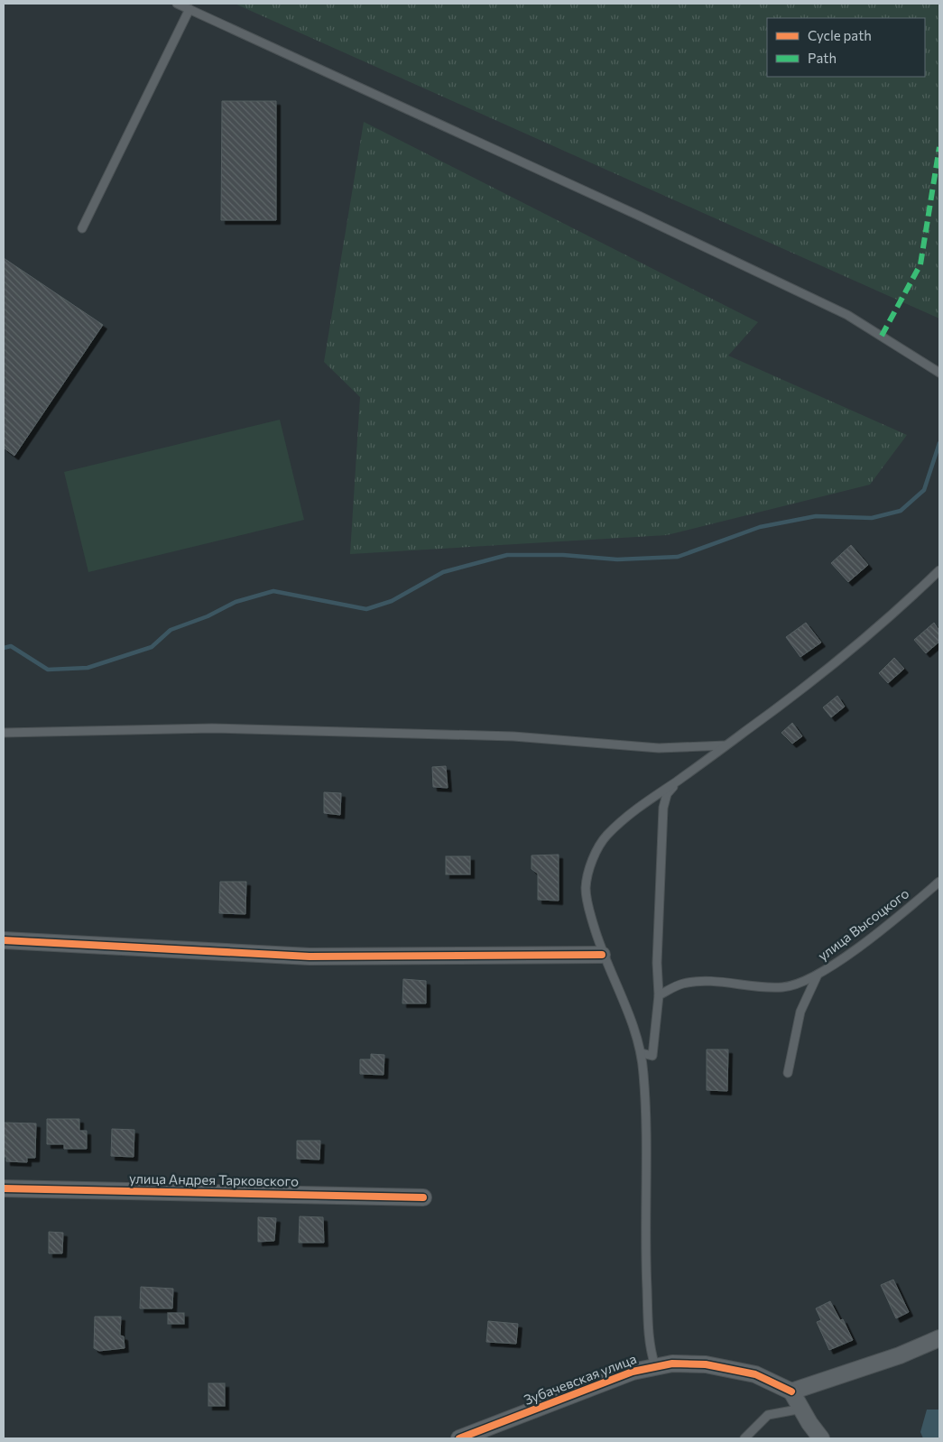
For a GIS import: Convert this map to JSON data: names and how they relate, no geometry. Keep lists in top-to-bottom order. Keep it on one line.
{"streets":{"street":["улица Андрея Тарковского","Зубачевская улица"],"lane":["улица Высоцкого"]},"legend":["Cycle path","Path"]}
